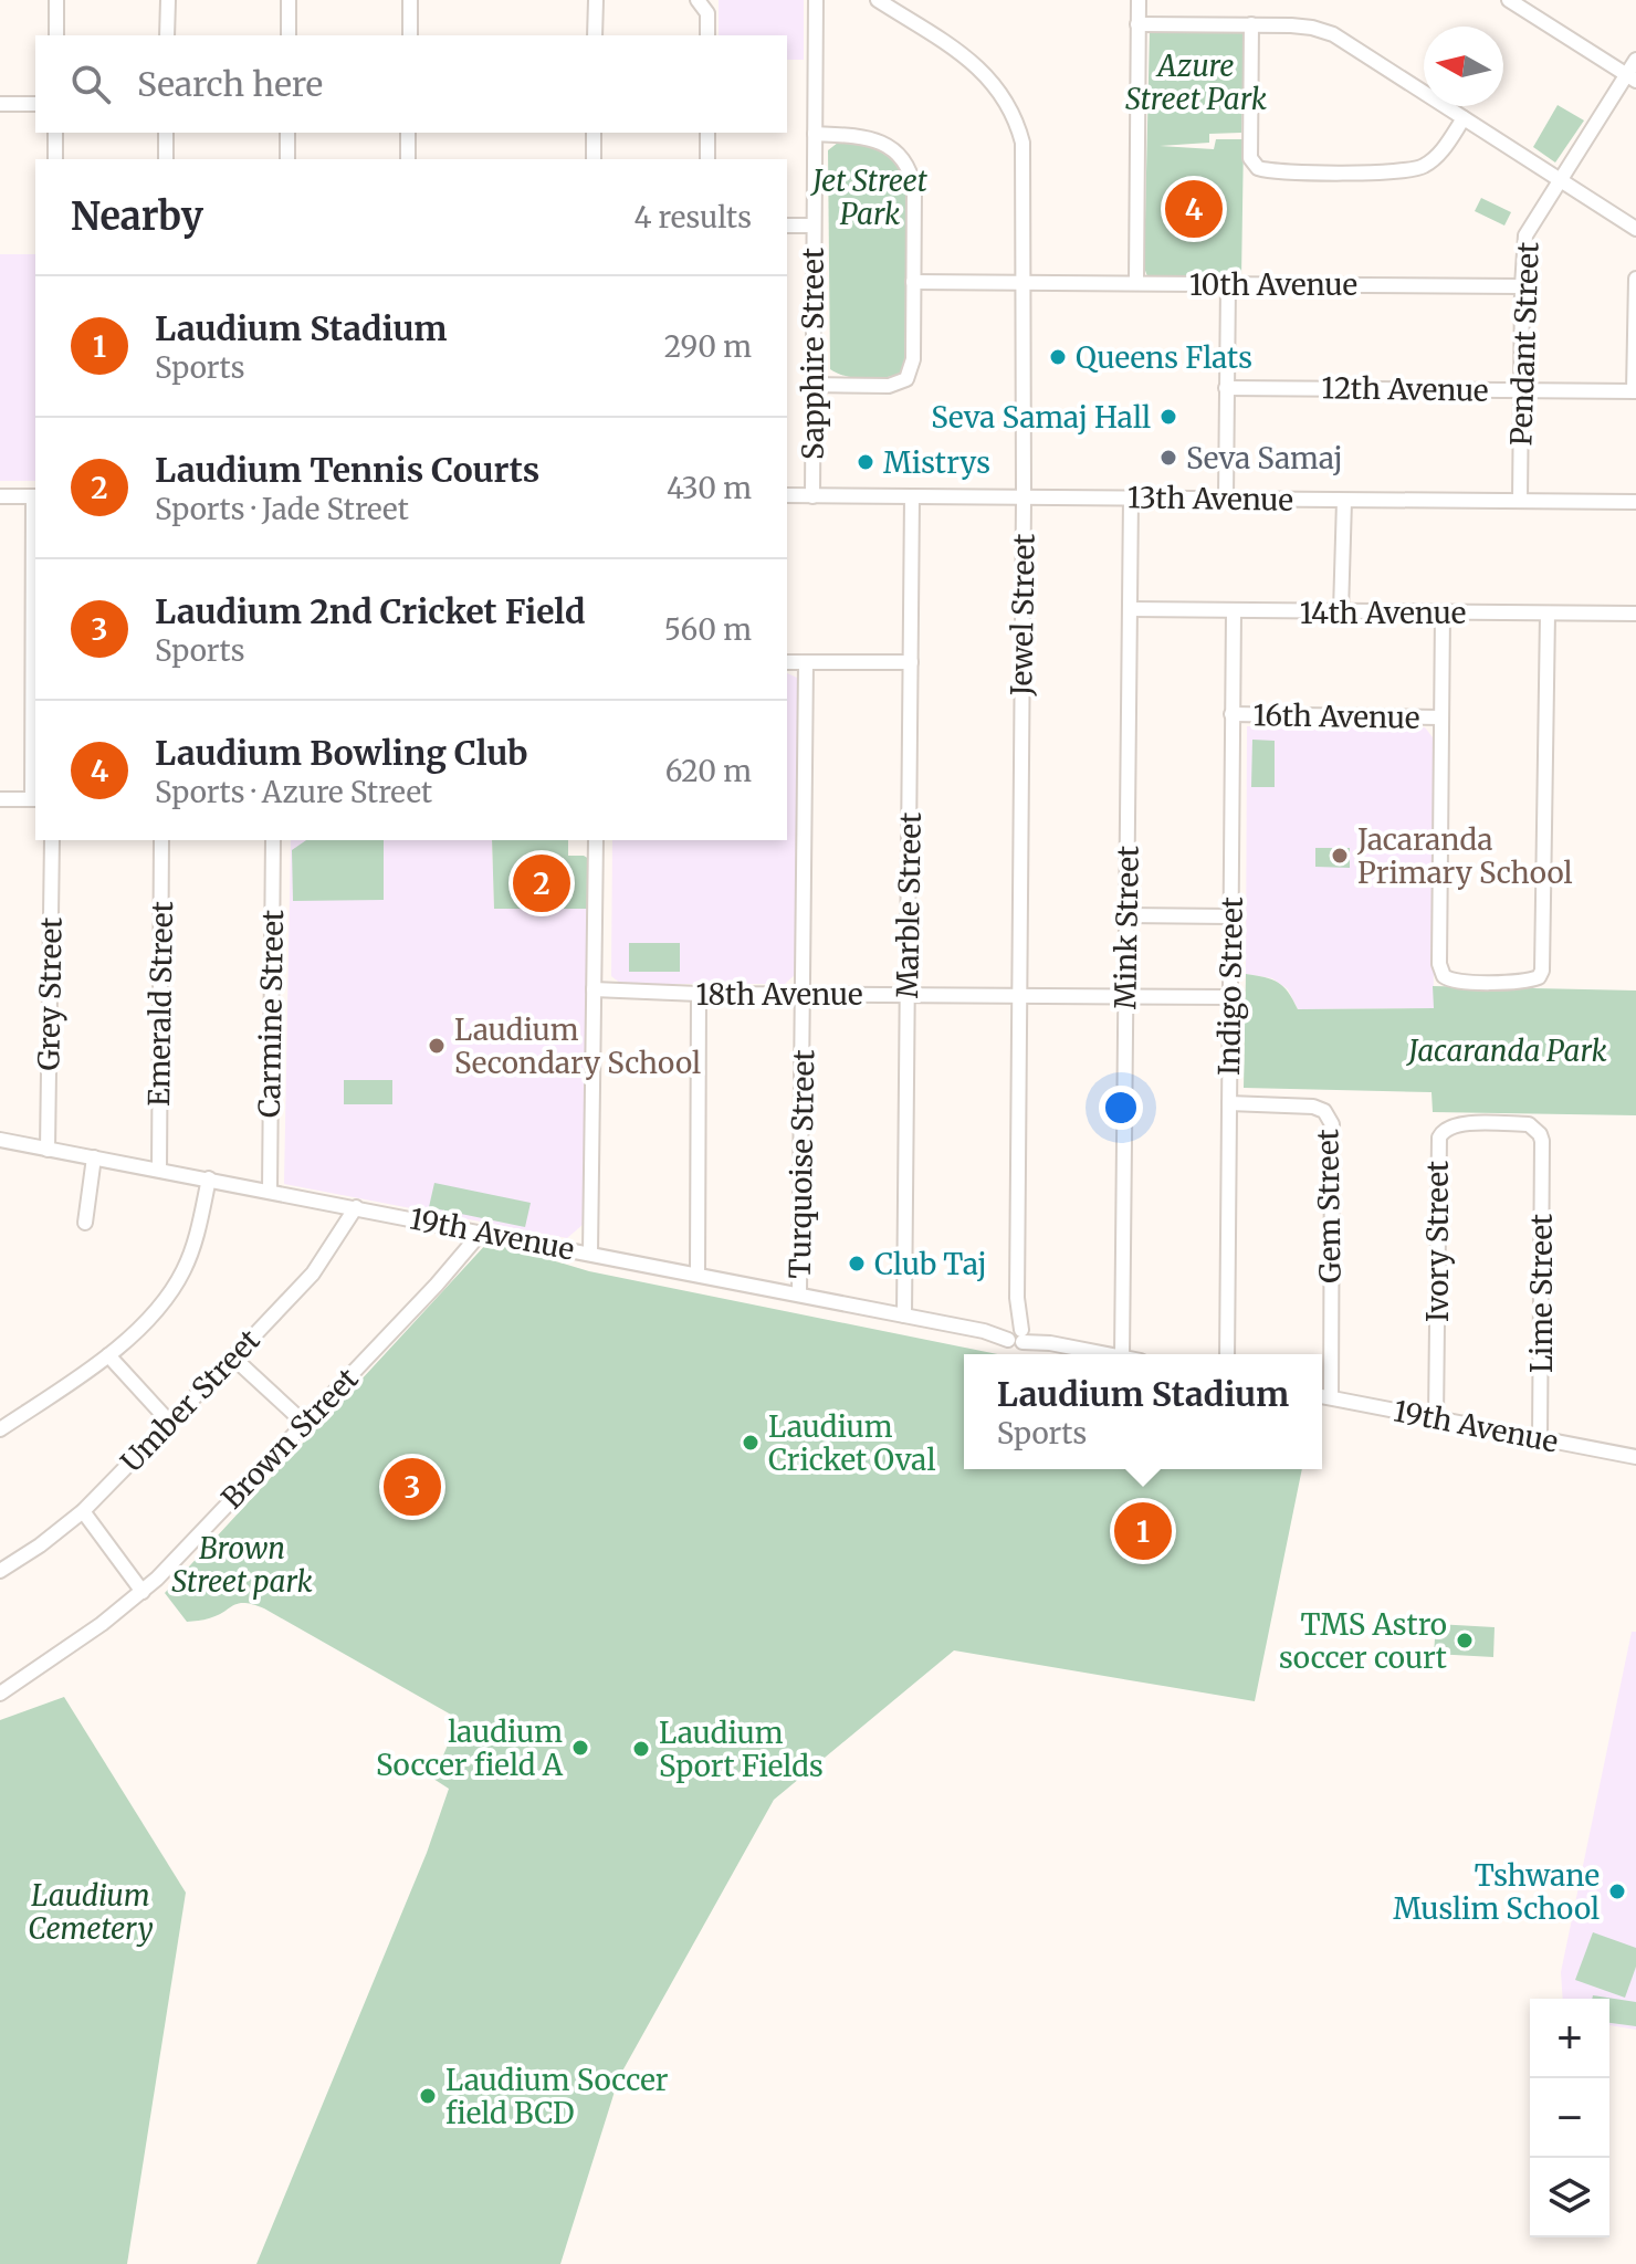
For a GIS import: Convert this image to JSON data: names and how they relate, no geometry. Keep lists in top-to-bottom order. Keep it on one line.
{"streets":{"street":["10th Avenue","Pendant Street","Sapphire Street","12th Avenue","13th Avenue","14th Avenue","Jewel Street","16th Avenue","Marble Street","Mink Street","Indigo Street","Grey Street","18th Avenue","Emerald Street","Carmine Street","Turquoise Street","Gem Street","19th Avenue","Ivory Street","Lime Street","Umber Street","Brown Street"]},"crossings":[["10th Avenue","Pendant Street"],["10th Avenue","Jewel Street"],["Pendant Street","12th Avenue"],["Pendant Street","13th Avenue"],["Sapphire Street","13th Avenue"],["13th Avenue","Jewel Street"],["13th Avenue","Marble Street"],["13th Avenue","Mink Street"],["14th Avenue","Mink Street"],["14th Avenue","Indigo Street"],["Jewel Street","18th Avenue"],["Jewel Street","19th Avenue"],["16th Avenue","Indigo Street"],["Marble Street","18th Avenue"],["Marble Street","19th Avenue"],["Mink Street","18th Avenue"],["Indigo Street","18th Avenue"],["Indigo Street","Gem Street"],["Grey Street","19th Avenue"],["18th Avenue","Turquoise Street"],["Emerald Street","19th Avenue"],["Carmine Street","19th Avenue"],["Turquoise Street","19th Avenue"],["Gem Street","19th Avenue"],["19th Avenue","Ivory Street"],["19th Avenue","Lime Street"],["19th Avenue","Umber Street"],["19th Avenue","Brown Street"],["Ivory Street","Lime Street"]],"parks":["Azure Street Park","Jet Street Park","Jacaranda Park","Brown Street park","Laudium Cemetery"],"places":["Queens Flats","Seva Samaj Hall","Seva Samaj","Mistrys","Jacaranda Primary School","Laudium Secondary School","Club Taj","Laudium Cricket Oval","TMS Astro soccer court","laudium Soccer field A","Laudium Sport Fields","Tshwane Muslim School","Laudium Soccer field BCD"],"north":"left","page":{"search":"Search here","heading":["Nearby","4 results"],"pins":["4","2","3","1"],"list":[{"mark":"1","name":"Laudium Stadium","note":"Sports","value":"290 m"},{"mark":"2","name":"Laudium Tennis Courts","note":"Sports · Jade Street","value":"430 m"},{"mark":"3","name":"Laudium 2nd Cricket Field","note":"Sports","value":"560 m"},{"mark":"4","name":"Laudium Bowling Club","note":"Sports · Azure Street","value":"620 m"}],"popup":["Laudium Stadium","Sports"],"map_buttons":["+","−"]}}
